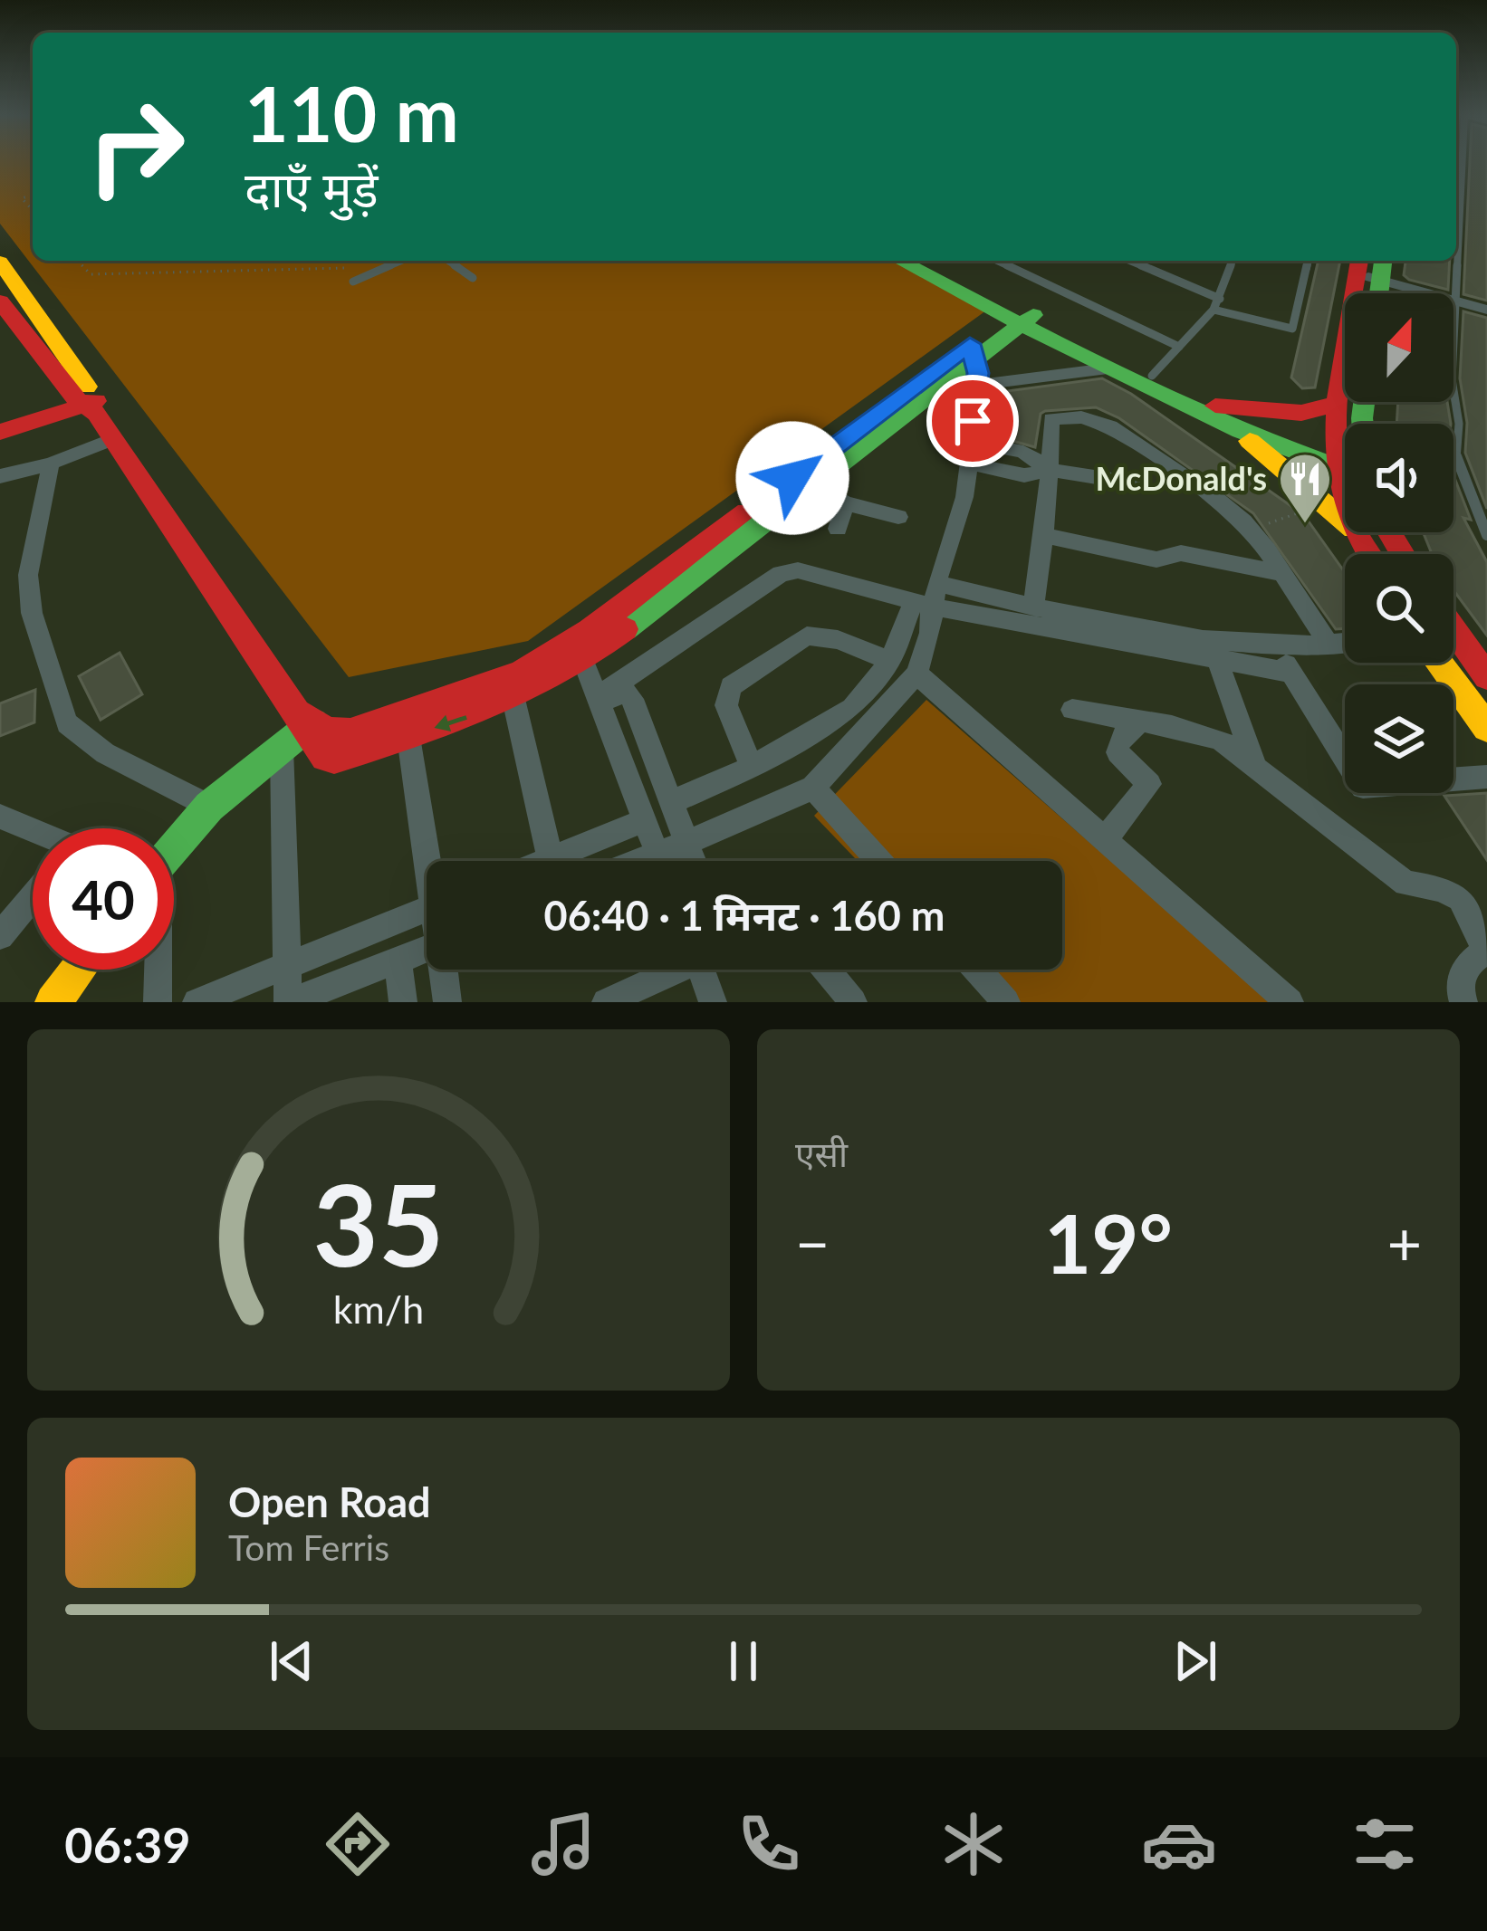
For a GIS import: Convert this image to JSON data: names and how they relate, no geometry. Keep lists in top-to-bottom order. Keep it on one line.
{"places":{"restaurant":["McDonald's"]},"north":"top","page":{"turn":["110 m","दाएँ मुड़ें"],"limit":"40","trip":"06:40 · 1 मिनट · 160 m","tile":"एसी","heat":["−","19°","+"],"song":["Open Road","Tom Ferris"],"tabs":"06:39","gauge":["35","km/h"]}}
